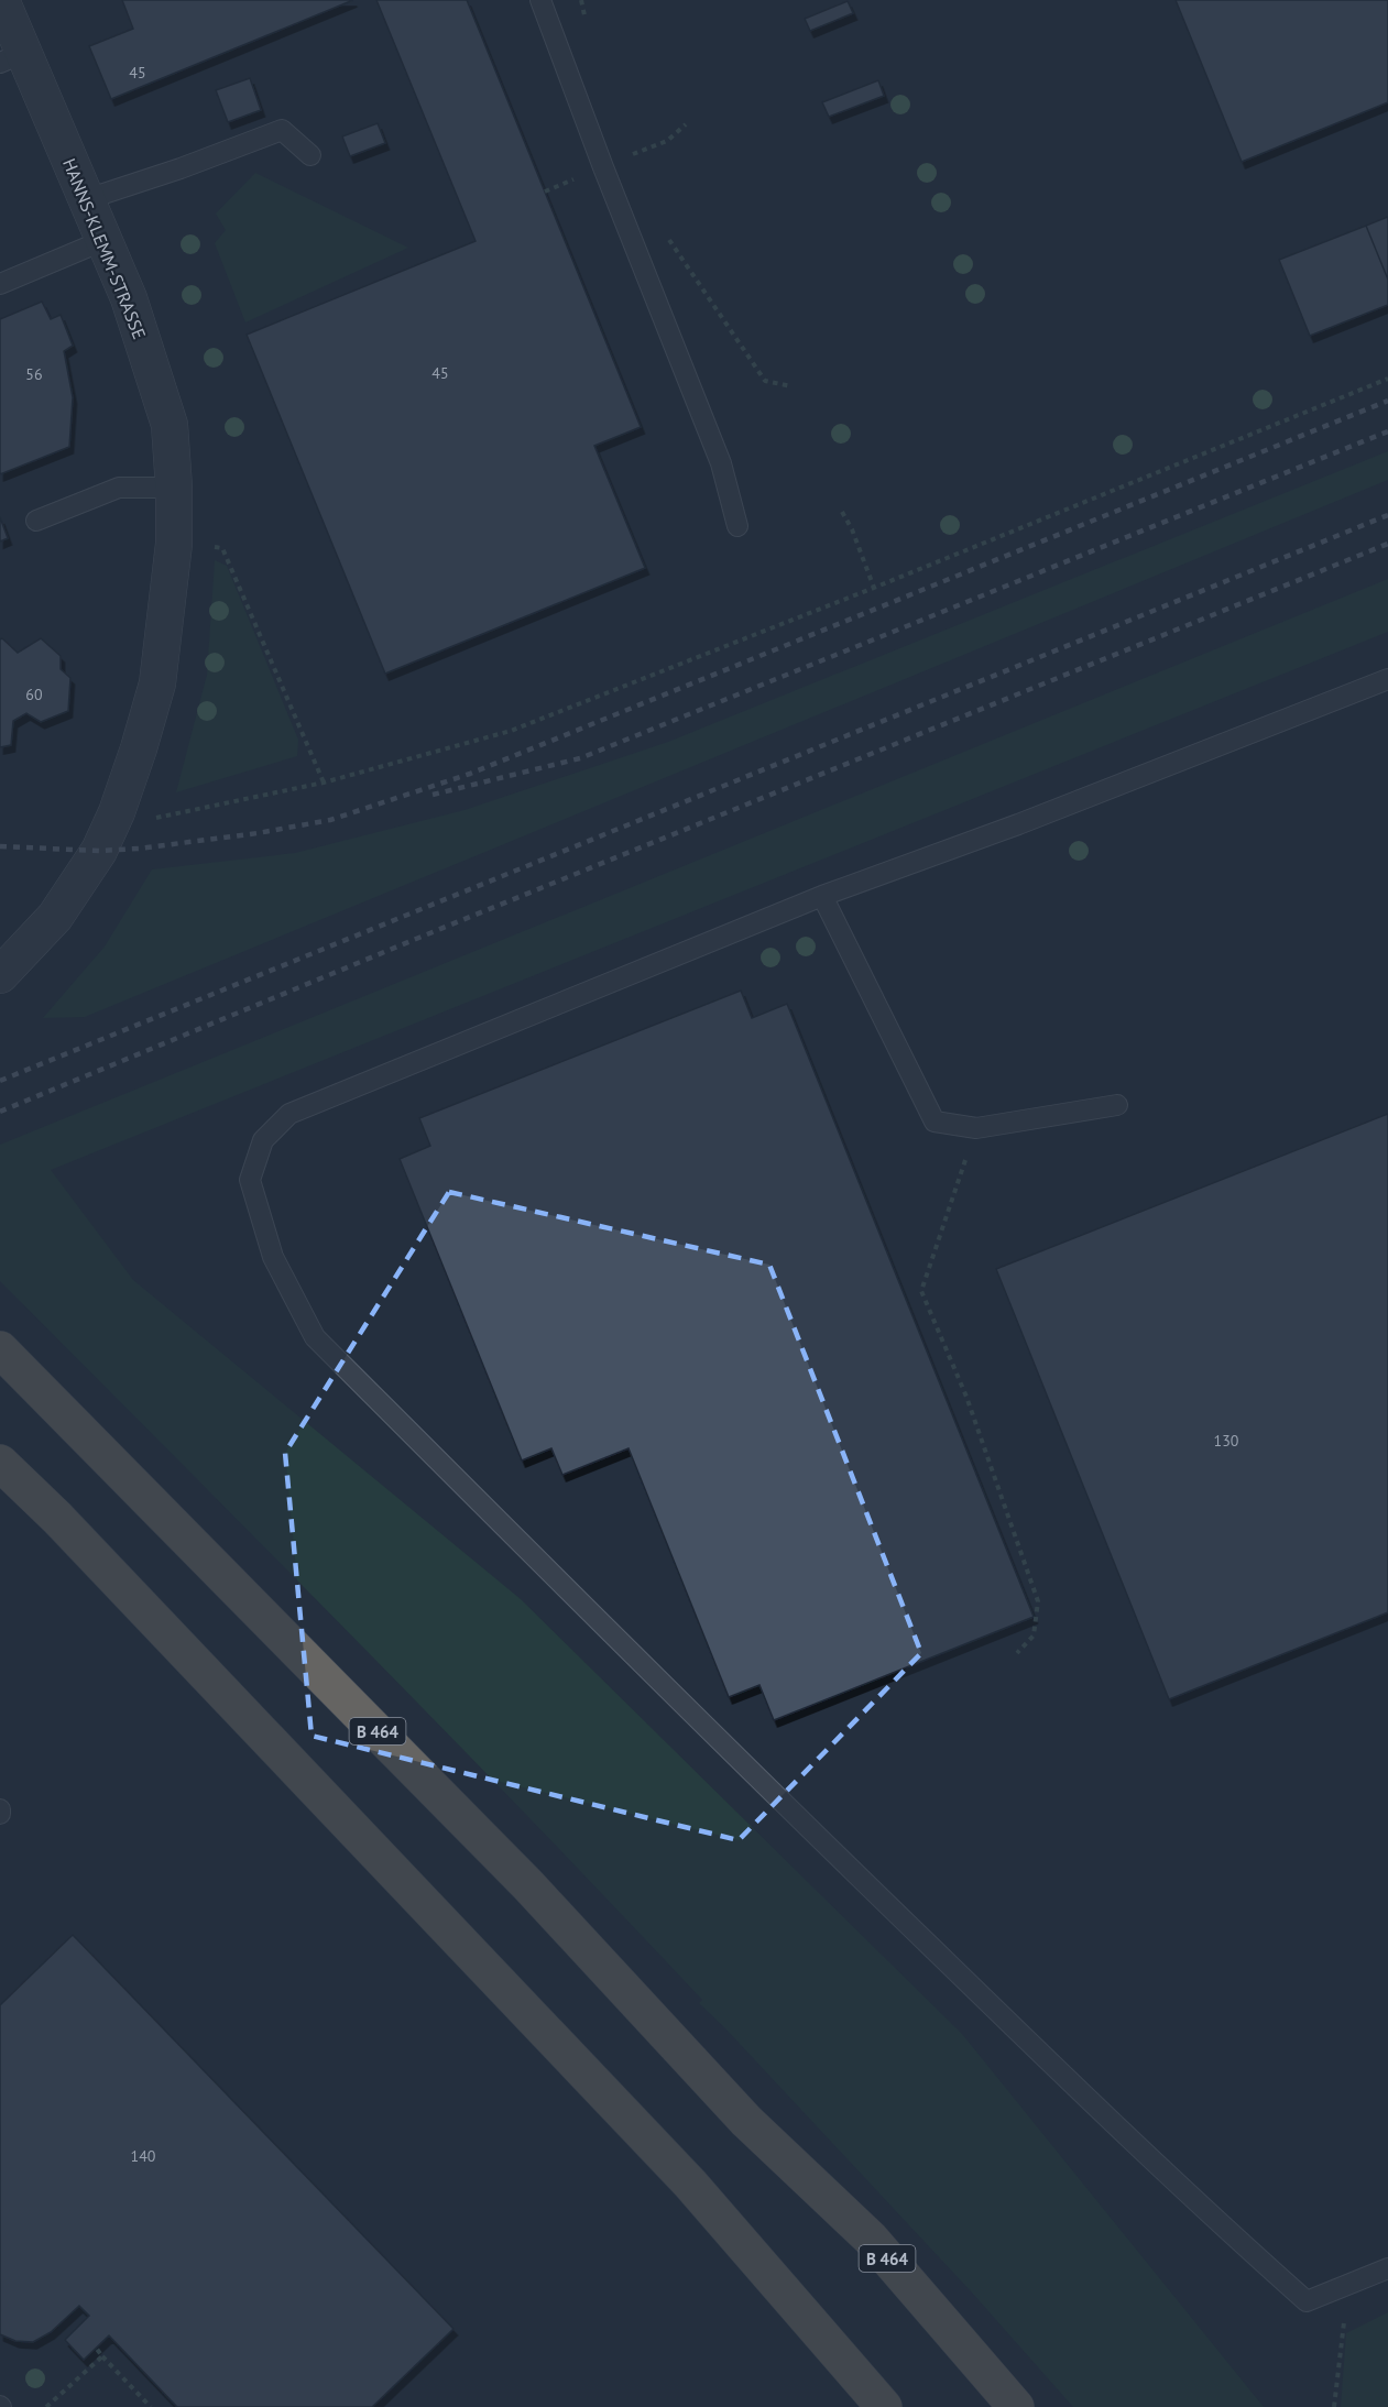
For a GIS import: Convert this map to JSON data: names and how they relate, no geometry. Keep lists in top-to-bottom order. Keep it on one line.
{"streets":{"highway":["B 464"],"street":["HANNS-KLEMM-STRASSE"]},"house_numbers":["45","45","56","60","130","140"]}
